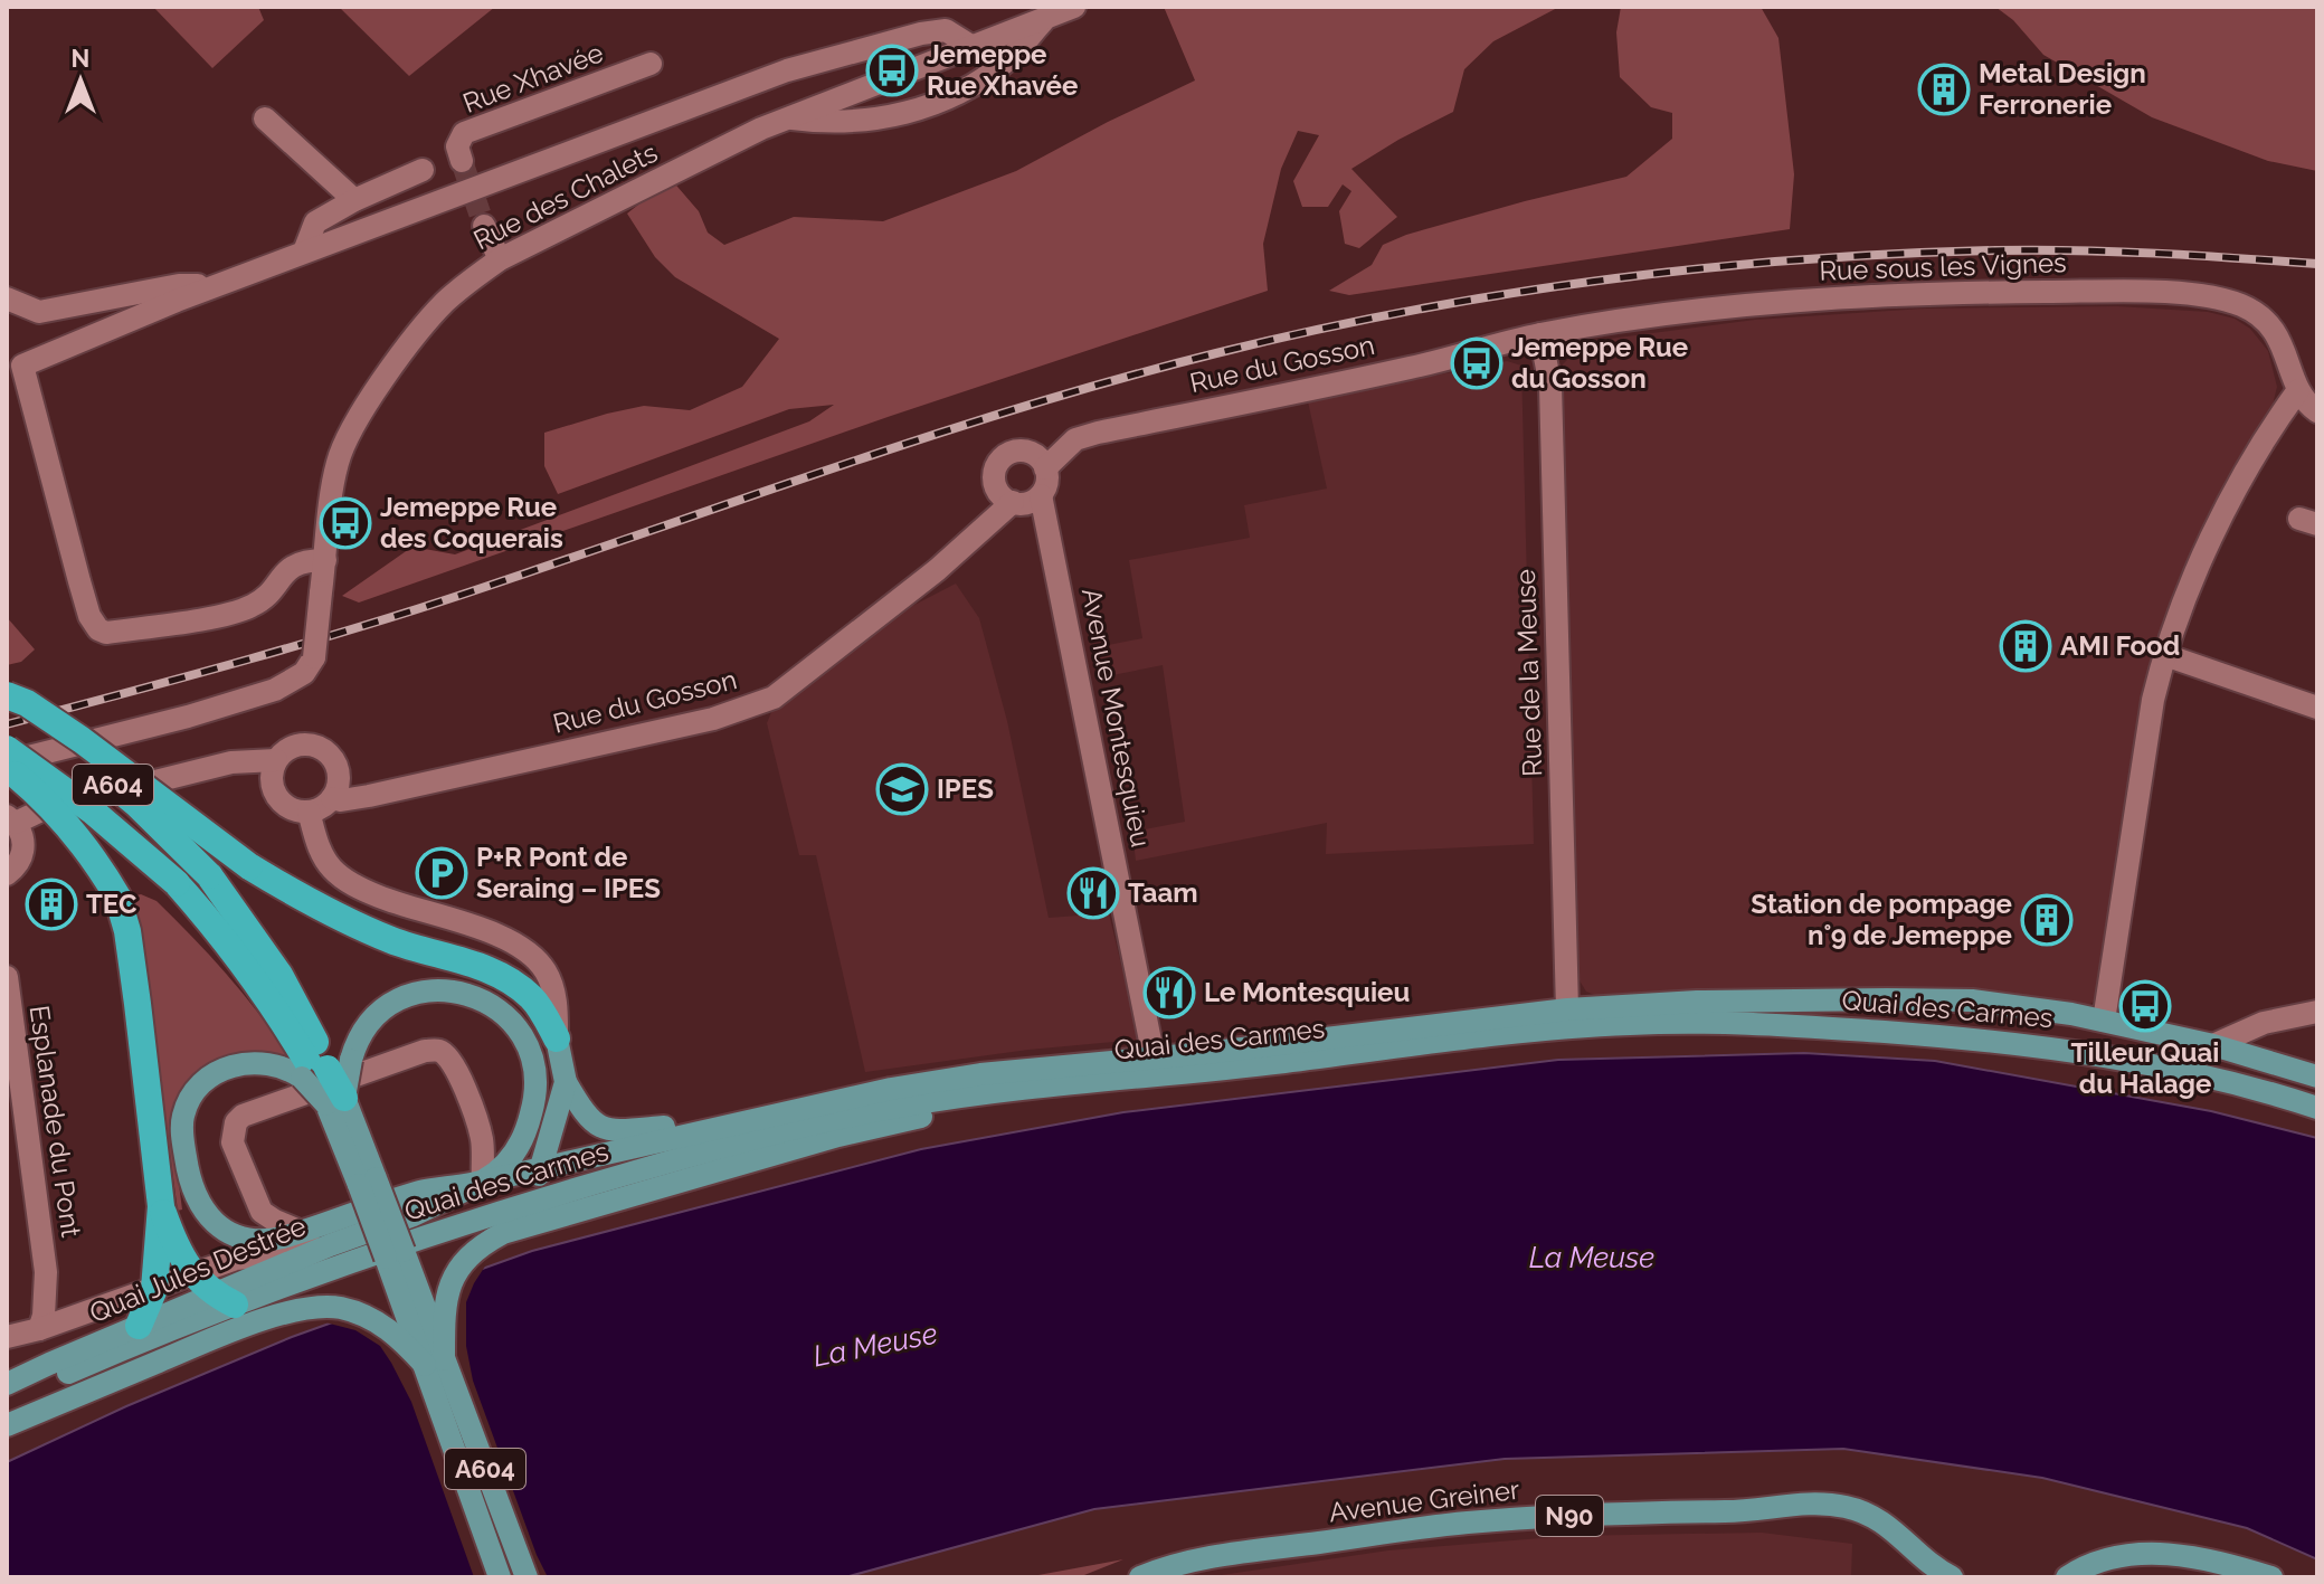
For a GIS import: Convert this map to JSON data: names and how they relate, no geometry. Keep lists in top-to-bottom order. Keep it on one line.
{"streets":{"highway":["A604"],"main road":["Quai des Carmes","Quai Jules Destrée","Avenue Greiner","N90"],"street":["Rue Xhavée","Rue des Chalets","Rue sous les Vignes","Rue du Gosson","Rue de la Meuse","Avenue Montesquieu","Esplanade du Pont"]},"crossings":[["Rue sous les Vignes","Rue du Gosson"],["Rue sous les Vignes","Rue de la Meuse"],["Rue du Gosson","Rue de la Meuse"],["Rue du Gosson","Avenue Montesquieu"],["Rue de la Meuse","Quai des Carmes"],["Avenue Montesquieu","Quai des Carmes"],["A604","Quai des Carmes"],["A604","Quai Jules Destrée"],["Quai des Carmes","Quai Jules Destrée"]],"water":["La Meuse"],"places":{"bus stop":["Jemeppe Rue Xhavée","Jemeppe Rue du Gosson","Jemeppe Rue des Coquerais","Tilleur Quai du Halage"],"building":["Metal Design Ferronerie","AMI Food","TEC","Station de pompage n°9 de Jemeppe"],"school or university":["IPES"],"parking":["P+R Pont de Seraing – IPES"],"restaurant":["Taam","Le Montesquieu"]},"north":"top"}
